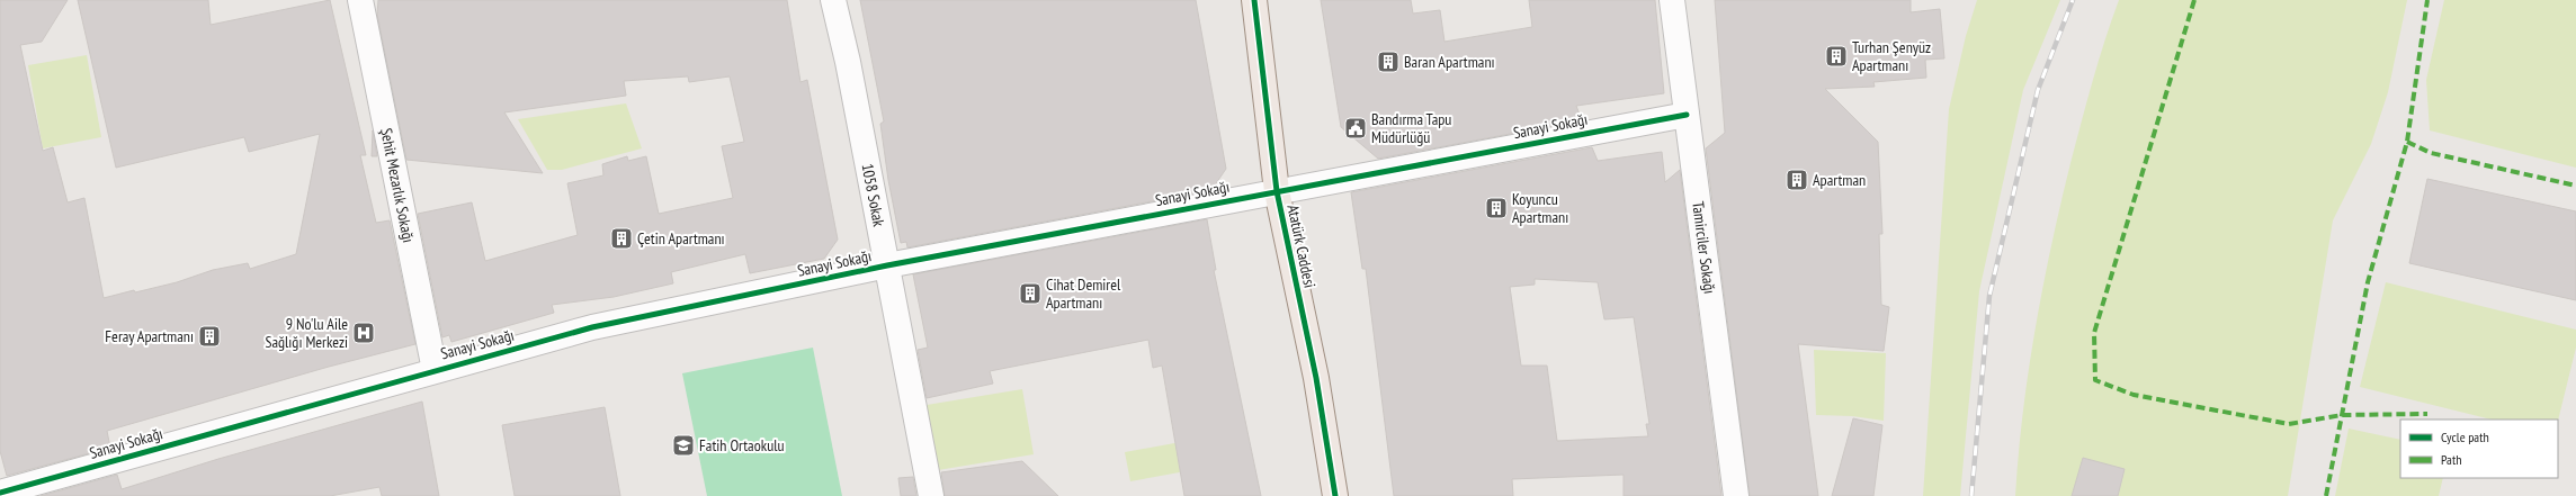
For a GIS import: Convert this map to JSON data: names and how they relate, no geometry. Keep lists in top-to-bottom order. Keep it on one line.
{"streets":{"main road":["Atatürk Caddesi"],"street":["Sanayi Sokağı","Şehit Mezarlık Sokağı","1058 Sokak","Tamirciler Sokağı"]},"crossings":[["Sanayi Sokağı","Şehit Mezarlık Sokağı"],["Sanayi Sokağı","1058 Sokak"],["Sanayi Sokağı","Atatürk Caddesi"],["Sanayi Sokağı","Tamirciler Sokağı"]],"places":{"building":["Turhan Şenyüz Apartmanı","Baran Apartmanı","Apartman","Koyuncu Apartmanı","Çetin Apartmanı","Cihat Demirel Apartmanı","Feray Apartmanı"],"public building":["Bandırma Tapu Müdürlüğü"],"hospital":["9 No'lu Aile Sağlığı Merkezi"],"school or university":["Fatih Ortaokulu"]},"legend":["Cycle path","Path"]}
